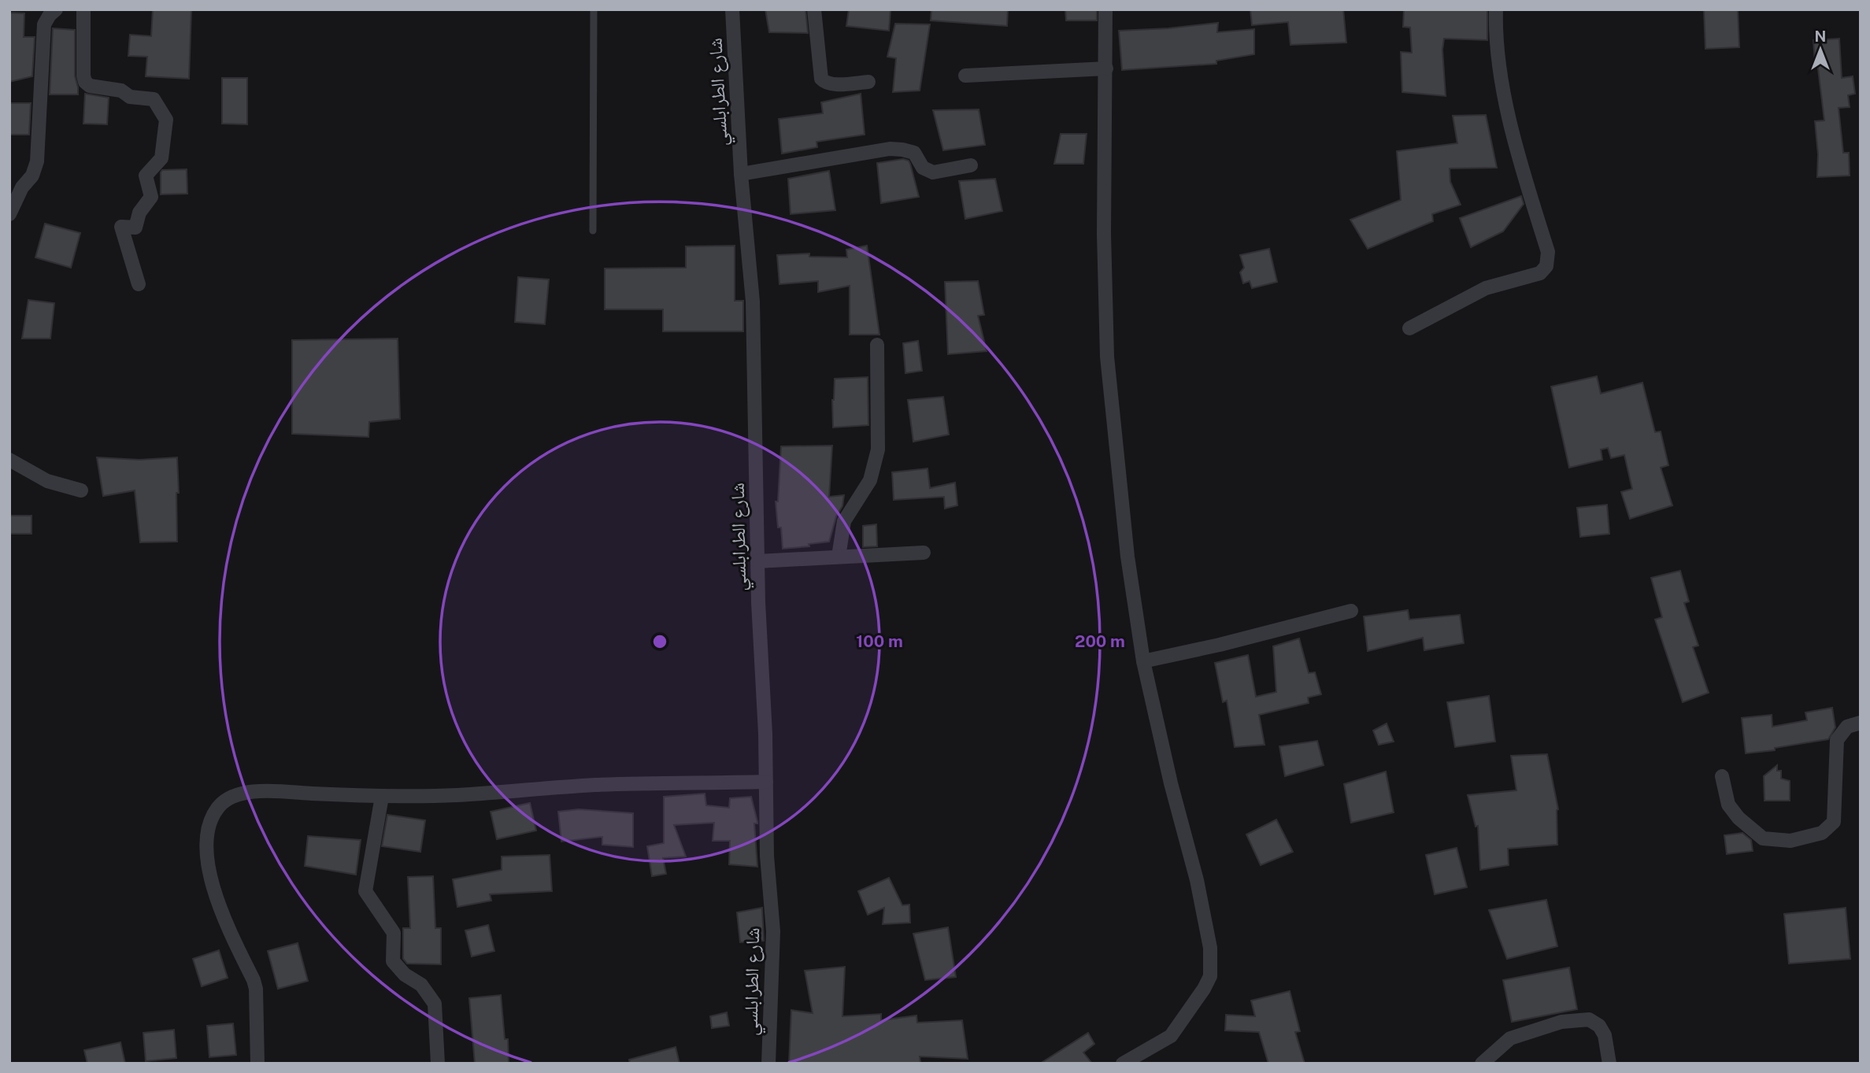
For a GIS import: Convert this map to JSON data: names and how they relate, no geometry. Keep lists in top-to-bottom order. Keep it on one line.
{"streets":{"street":["شارع الطرابلسي"]},"north":"top","rings":["100 m","200 m"]}
